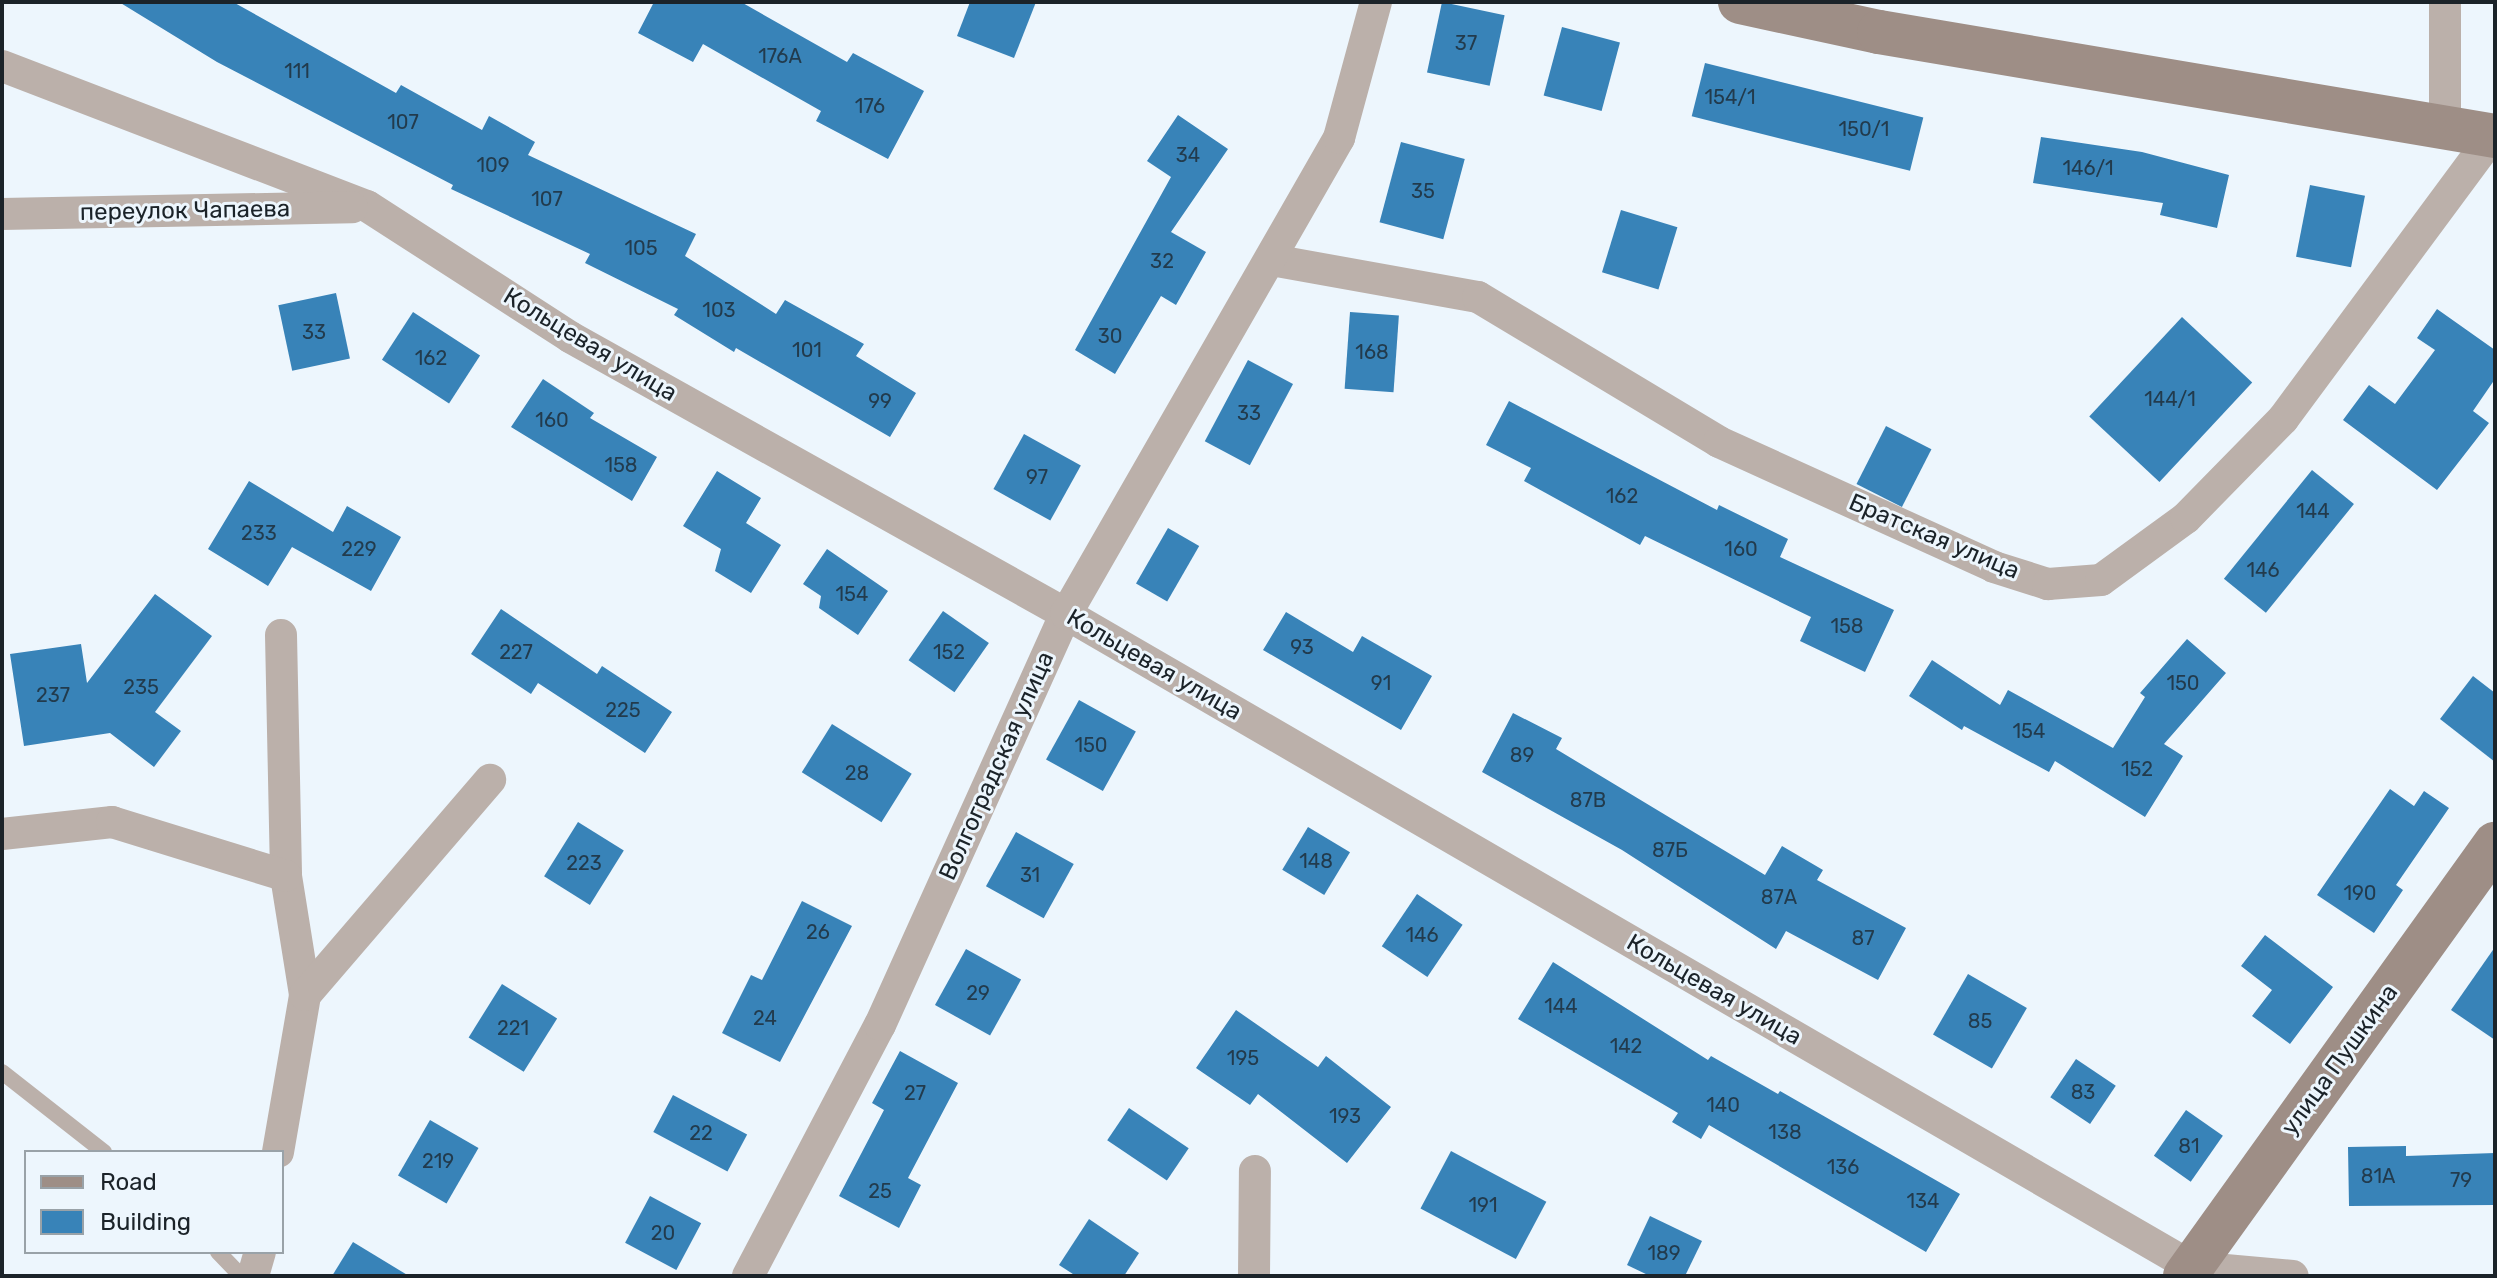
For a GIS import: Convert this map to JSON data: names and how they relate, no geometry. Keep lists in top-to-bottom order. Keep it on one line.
{"streets":{"main road":["Братская улица","улица Пушкина"],"street":["переулок Чапаева","Кольцевая улица","Волгоградская улица"]},"crossings":[["переулок Чапаева","Кольцевая улица"],["Кольцевая улица","Волгоградская улица"],["Кольцевая улица","улица Пушкина"],["Братская улица","Волгоградская улица"]],"house_numbers":["37","176А","111","154/1","176","107","150/1","34","109","146/1","35","107","105","32","103","33","30","101","168","162","144/1","99","33","160","158","97","162","144","233","229","160","146","154","158","93","227","152","91","150","235","237","225","154","150","89","152","28","87В","87Б","148","223","31","190","87А","26","146","87","29","144","24","85","221","142","195","83","27","140","193","138","22","81","219","136","81А","79","25","134","191","20","189"],"legend":["Road","Building"]}
